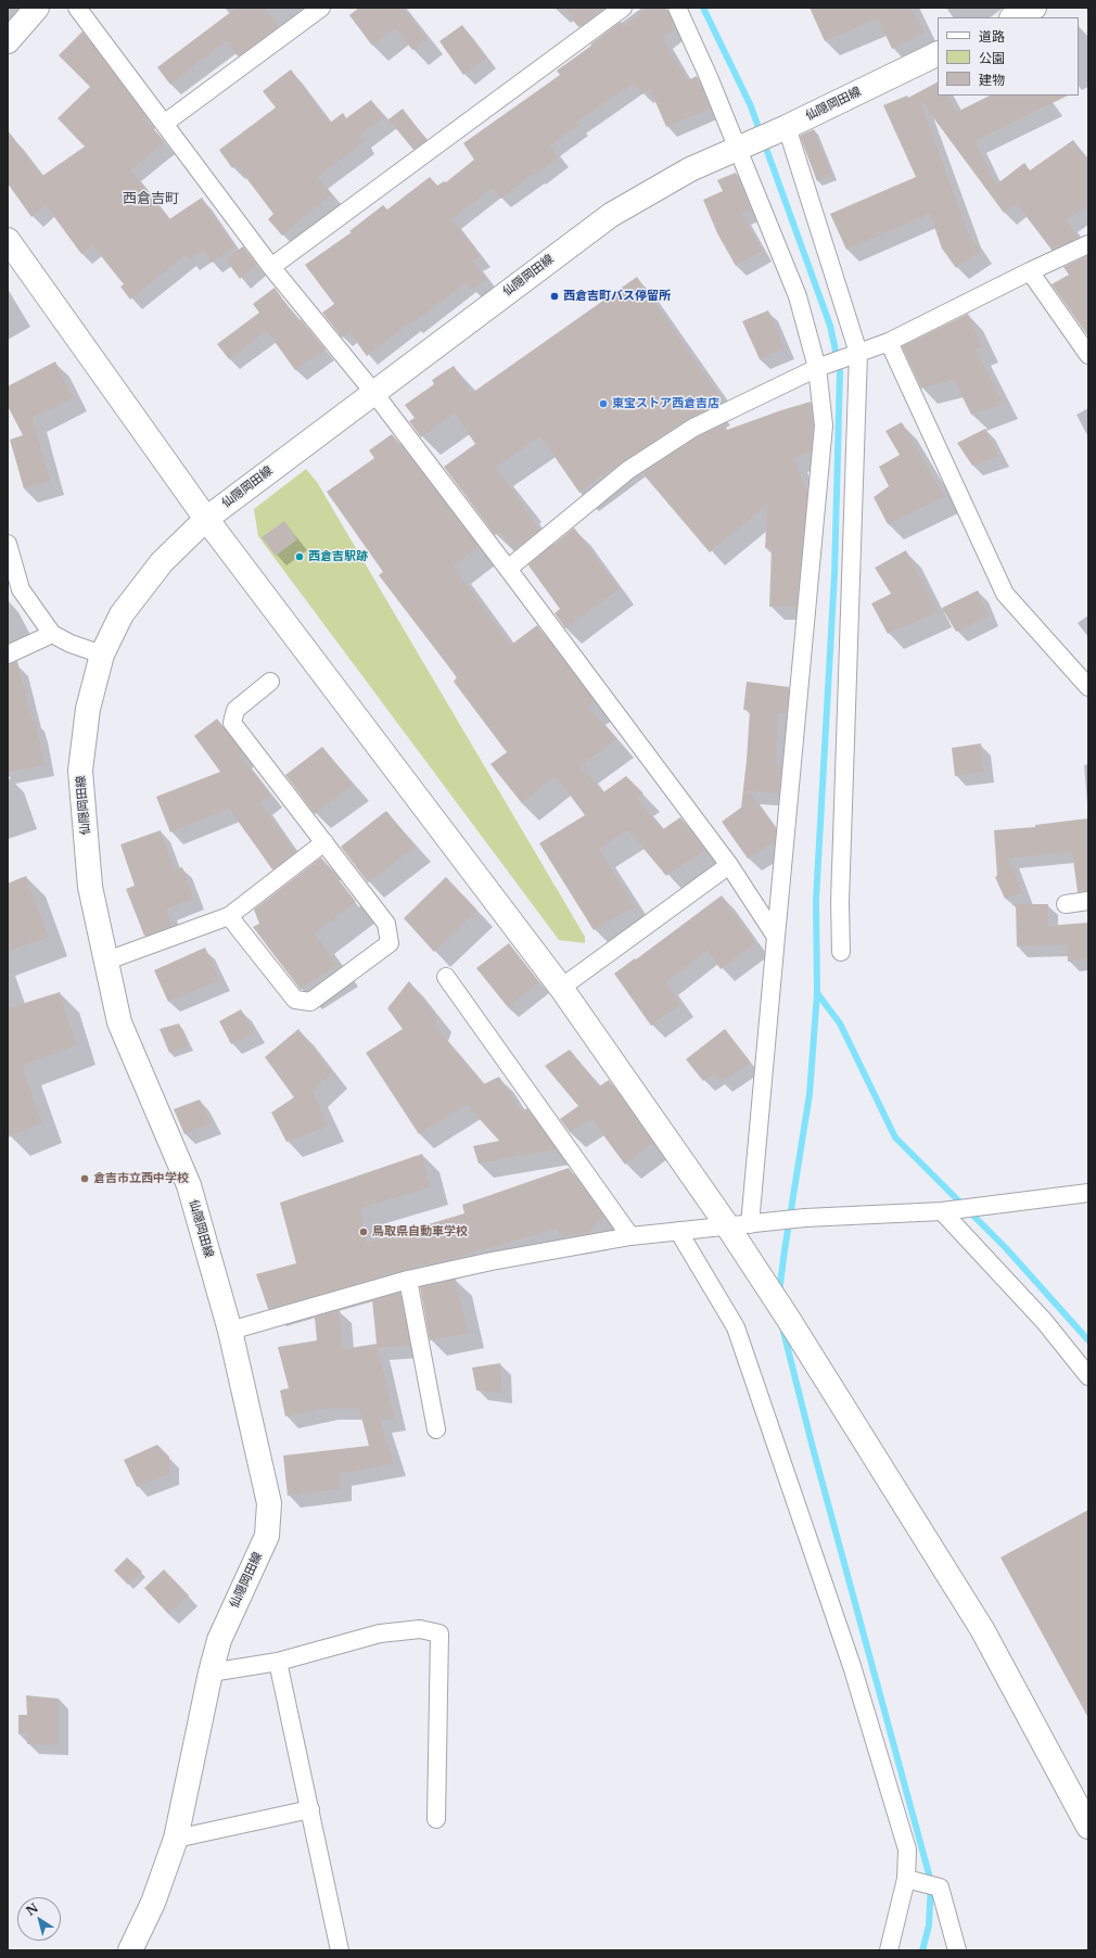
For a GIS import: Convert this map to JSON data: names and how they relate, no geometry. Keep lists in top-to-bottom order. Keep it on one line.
{"streets":{"main road":["仙隠岡田線"]},"districts":["西倉吉町"],"places":["西倉吉町バス停留所","東宝ストア西倉吉店","西倉吉駅跡","倉吉市立西中学校","鳥取県自動車学校"],"legend":["道路","公園","建物"],"north":"top left"}
